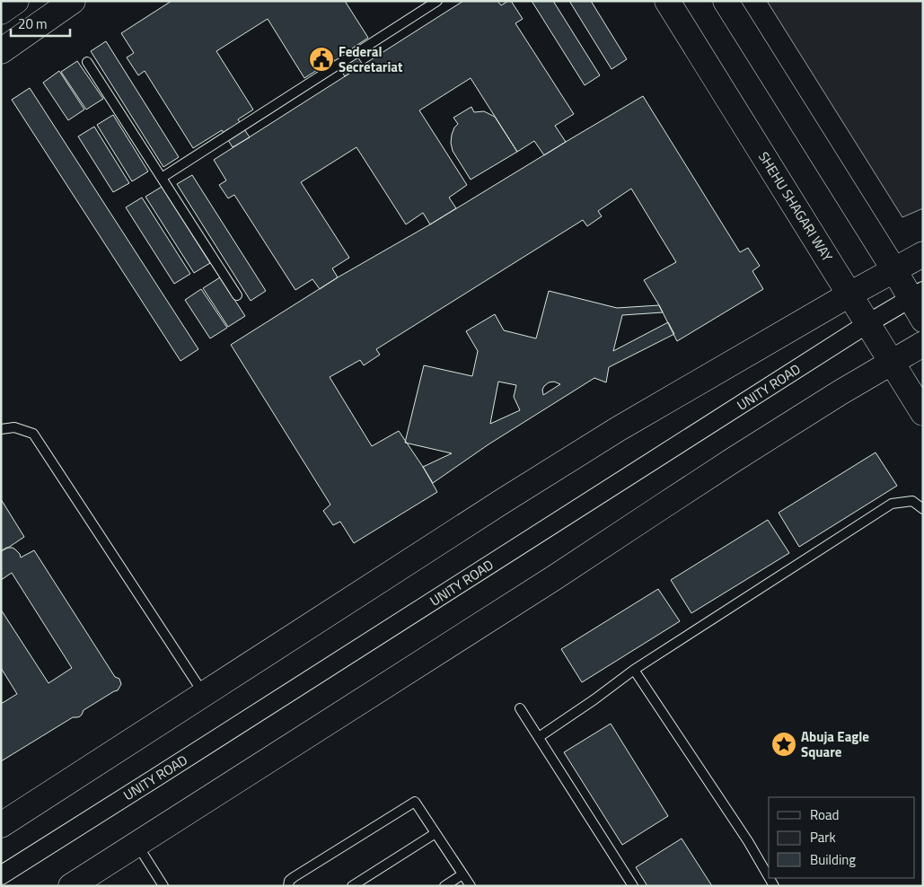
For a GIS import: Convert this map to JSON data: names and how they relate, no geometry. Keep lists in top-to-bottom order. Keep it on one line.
{"streets":{"street":["SHEHU SHAGARI WAY","UNITY ROAD"]},"crossings":[["SHEHU SHAGARI WAY","UNITY ROAD"]],"places":{"public building":["Federal Secretariat"],"place":["Abuja Eagle Square"]},"legend":["Road","Park","Building"],"scale_bar":"20 m"}
